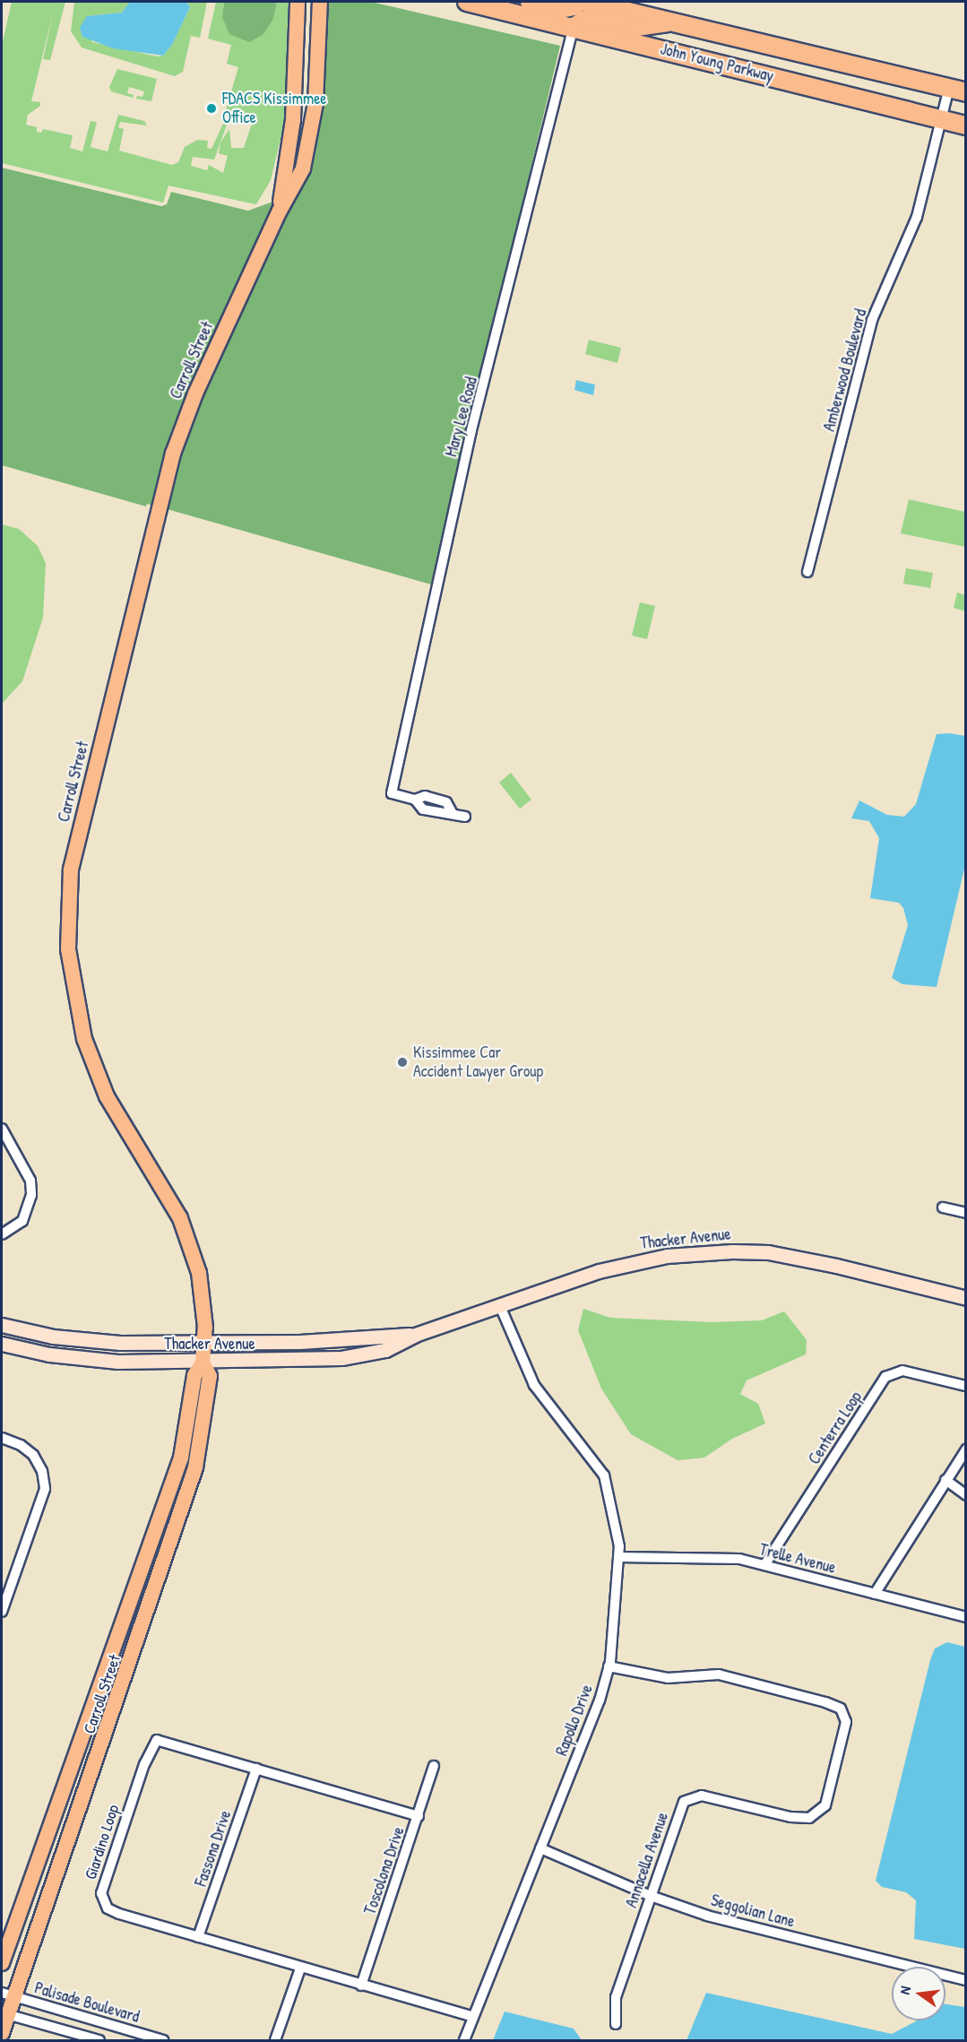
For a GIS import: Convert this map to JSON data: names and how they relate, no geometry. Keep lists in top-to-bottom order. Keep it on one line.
{"streets":{"highway":["John Young Parkway"],"main road":["Carroll Street"],"street":["Amberwood Boulevard","Mary Lee Road","Thacker Avenue","Centerra Loop","Trelle Avenue","Rapollo Drive","Giardino Loop","Fassona Drive","Annacella Avenue","Toscolona Drive","Seggolian Lane","Palisade Boulevard"]},"crossings":[["John Young Parkway","Amberwood Boulevard"],["John Young Parkway","Mary Lee Road"],["Carroll Street","Thacker Avenue"],["Carroll Street","Palisade Boulevard"],["Thacker Avenue","Rapollo Drive"],["Centerra Loop","Trelle Avenue"],["Trelle Avenue","Rapollo Drive"],["Rapollo Drive","Giardino Loop"],["Rapollo Drive","Annacella Avenue"],["Rapollo Drive","Seggolian Lane"],["Giardino Loop","Fassona Drive"],["Giardino Loop","Toscolona Drive"],["Annacella Avenue","Seggolian Lane"]],"places":["FDACS Kissimmee Office","Kissimmee Car Accident Lawyer Group"],"north":"left"}
